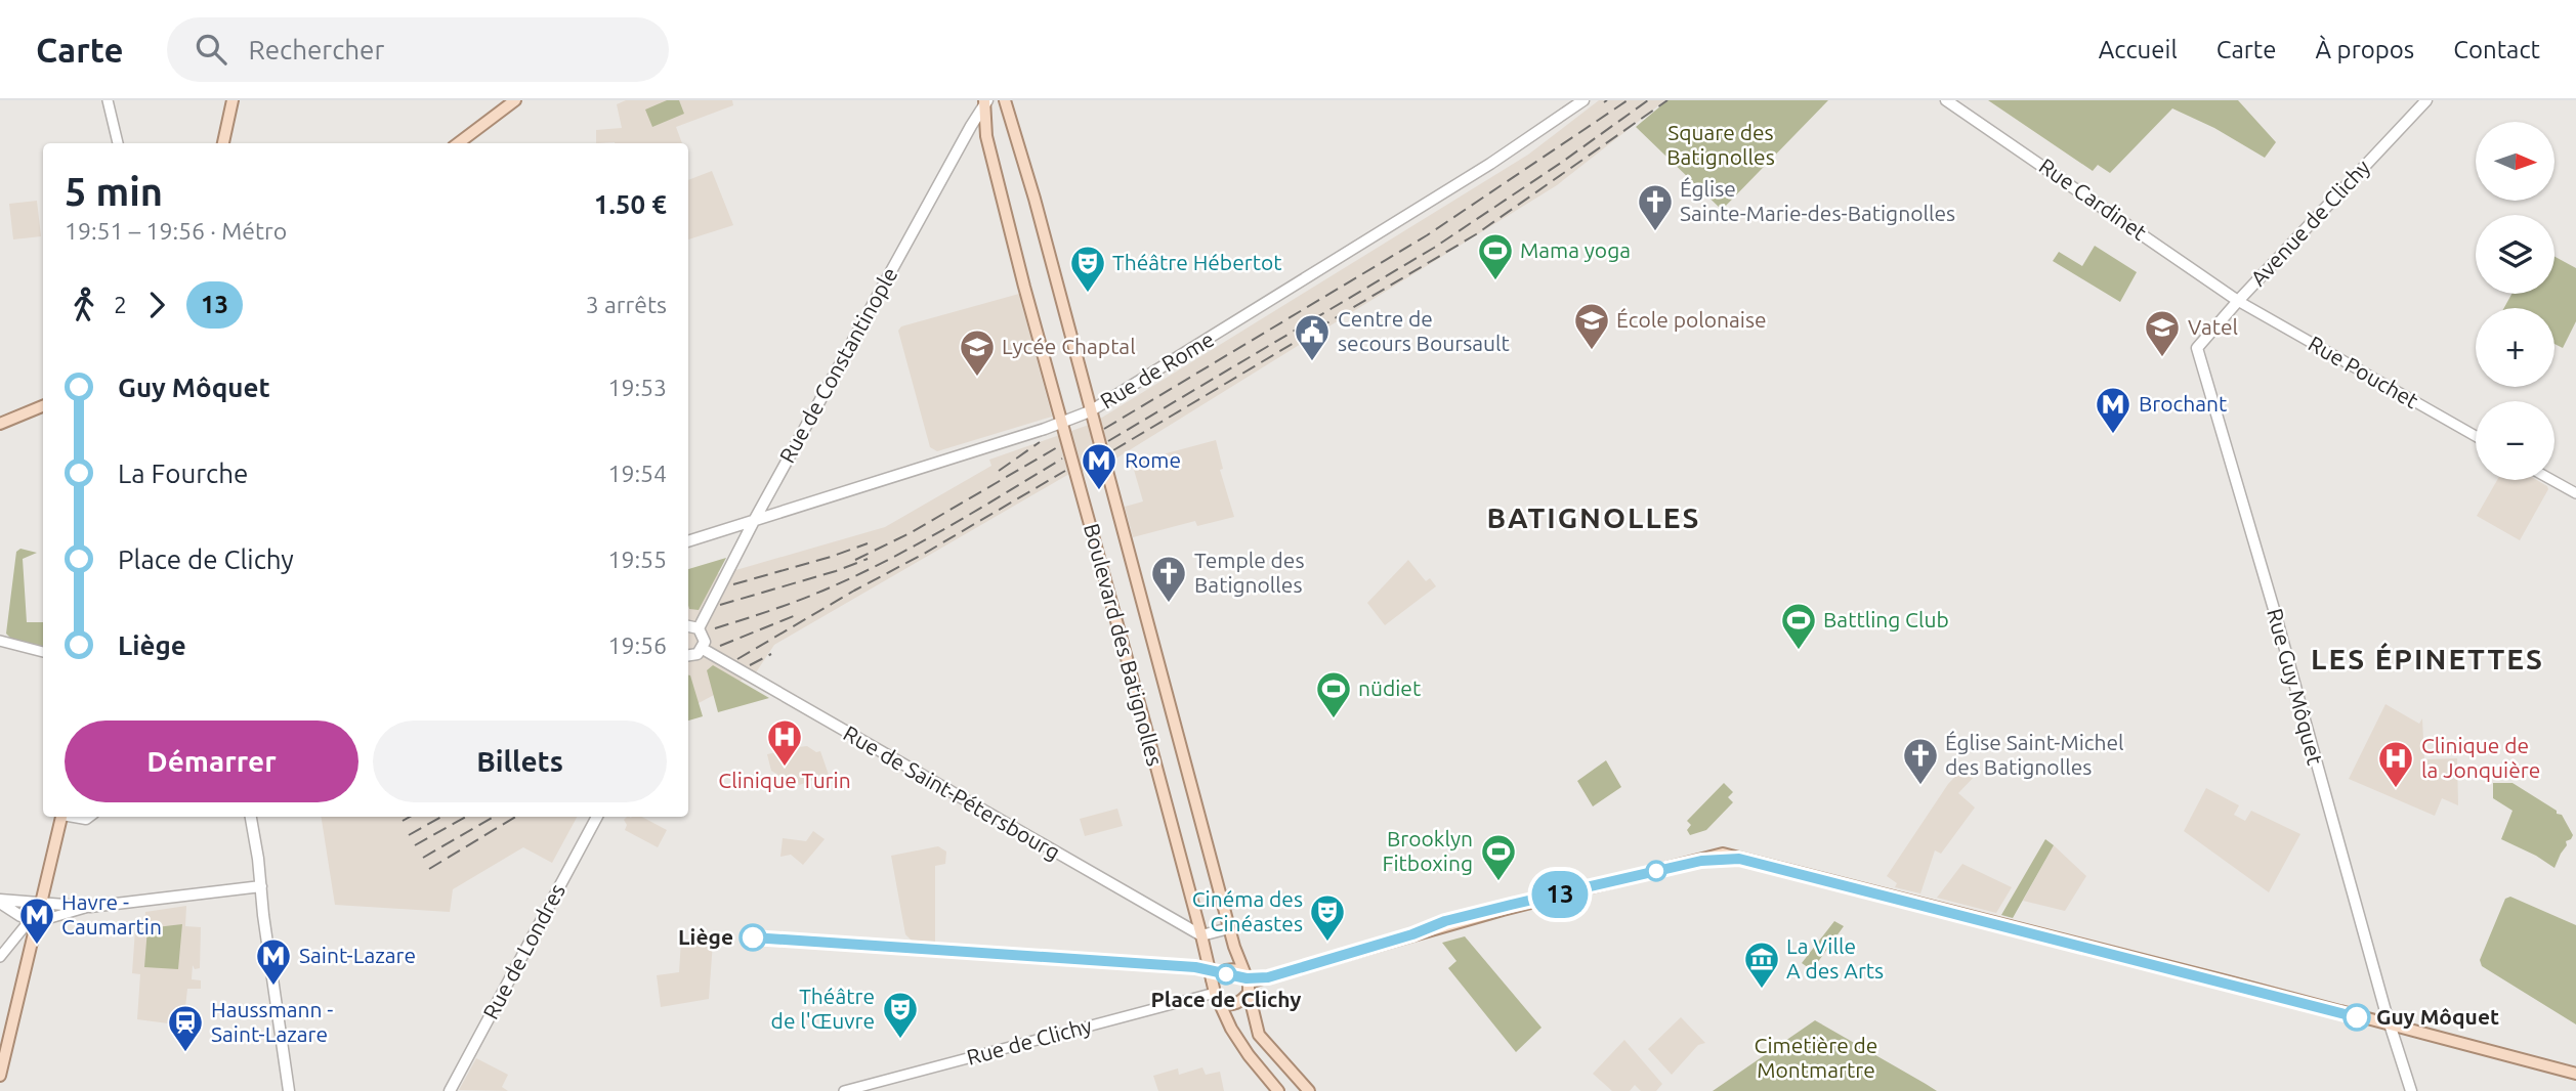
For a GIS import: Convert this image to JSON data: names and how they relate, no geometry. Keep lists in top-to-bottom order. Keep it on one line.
{"streets":{"main road":["Rue Cardinet","Avenue de Clichy","Rue de Constantinople","Rue de Rome","Boulevard des Batignolles","Rue Guy Môquet","Rue de Saint-Pétersbourg","Rue de Londres"],"street":["Rue Pouchet","Rue de Clichy"]},"crossings":[["Rue Cardinet","Avenue de Clichy"],["Rue Cardinet","Rue Pouchet"],["Avenue de Clichy","Rue Pouchet"],["Avenue de Clichy","Rue Guy Môquet"],["Rue de Constantinople","Rue de Rome"],["Rue de Constantinople","Boulevard des Batignolles"],["Rue de Rome","Boulevard des Batignolles"],["Boulevard des Batignolles","Rue de Saint-Pétersbourg"]],"districts":["BATIGNOLLES","LES ÉPINETTES"],"parks":["Square des Batignolles","Cimetière de Montmartre"],"places":{"church":["Église Sainte-Marie-des-Batignolles","Temple des Batignolles","Église Saint-Michel des Batignolles"],"sports":["Mama yoga","Battling Club","nüdiet","Brooklyn Fitboxing"],"theatre":["Théâtre Hébertot","Cinéma des Cinéastes","Théâtre de l'Œuvre"],"school or university":["École polonaise","Vatel","Lycée Chaptal"],"public building":["Centre de secours Boursault"],"metro station":["Brochant","Rome","Havre - Caumartin","Saint-Lazare"],"hospital":["Clinique Turin","Clinique de la Jonquière"],"other":["Liège","Place de Clichy","Guy Môquet"],"museum":["La Ville A des Arts"],"station":["Haussmann - Saint-Lazare"]},"lines":["metro line 13"],"north":"right","page":{"header":"Carte","search":"Rechercher","nav":["Accueil","Carte","À propos","Contact"],"on_map":"13","map_buttons":["+","−"],"heading":["5 min","19:51 – 19:56 · Métro","1.50 €"],"legs":["2","13","3 arrêts"],"list":[{"name":"Guy Môquet","value":"19:53"},{"name":"La Fourche","value":"19:54"},{"name":"Place de Clichy","value":"19:55"},{"name":"Liège","value":"19:56"}],"buttons":["Démarrer","Billets"]}}
